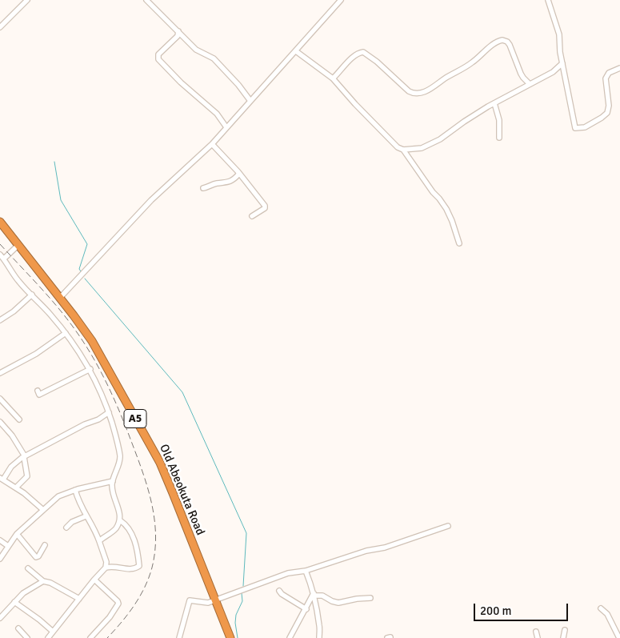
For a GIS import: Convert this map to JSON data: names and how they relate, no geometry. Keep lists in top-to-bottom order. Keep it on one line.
{"streets":{"highway":["A5","Old Abeokuta Road"]},"scale_bar":"200 m"}
